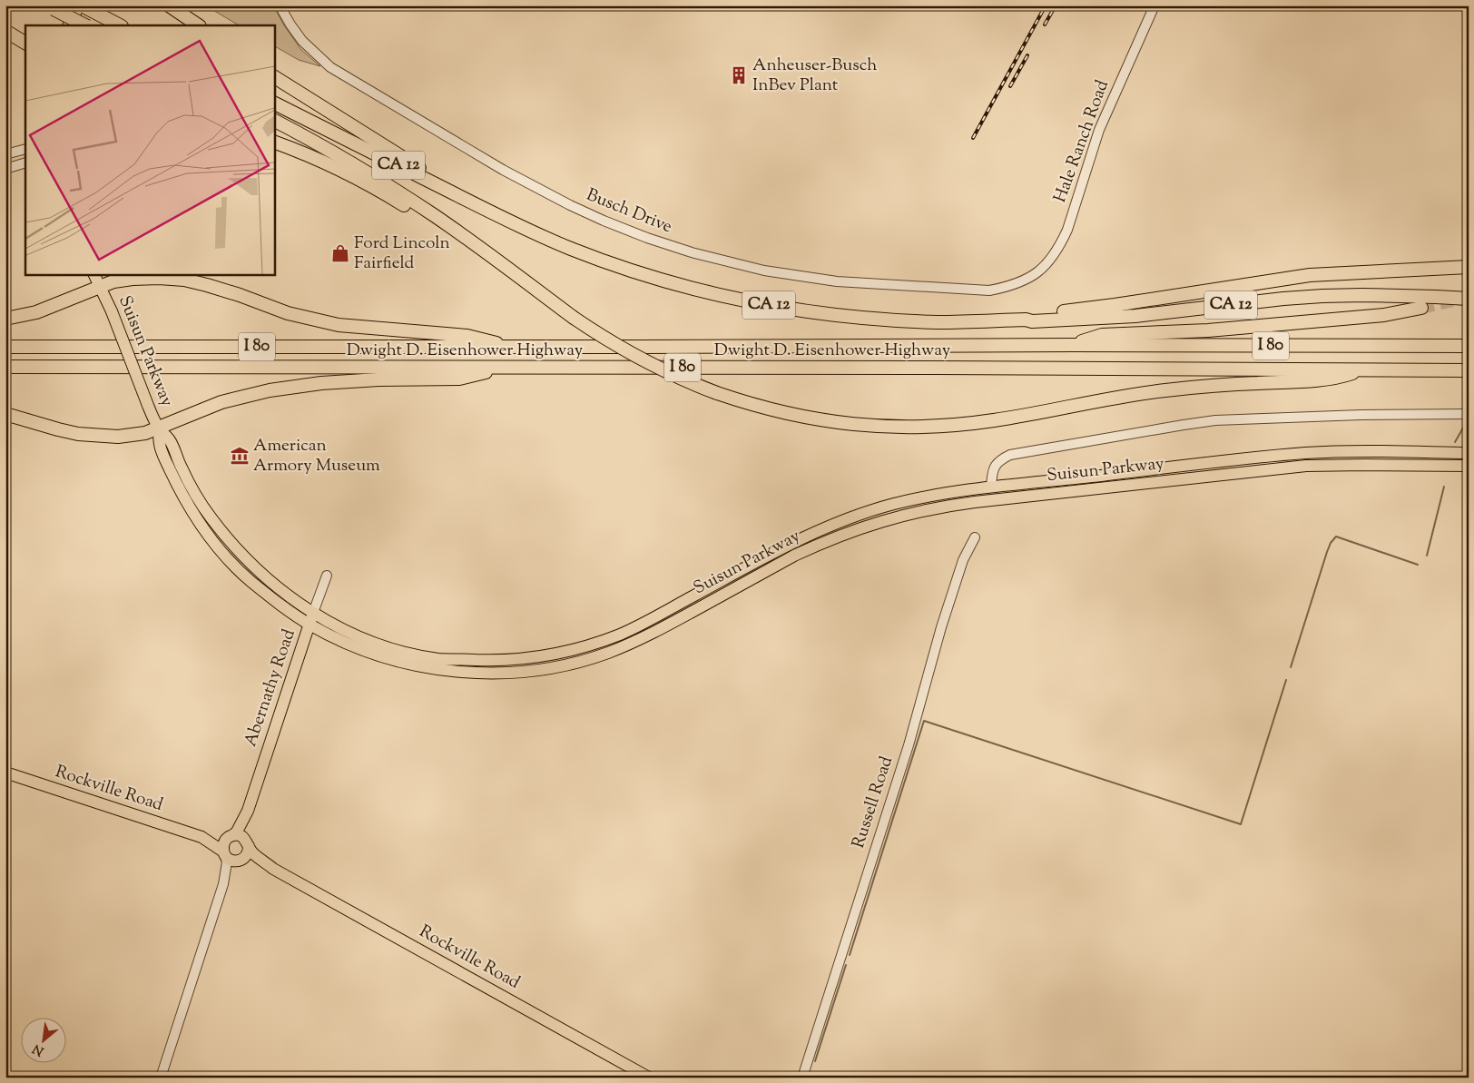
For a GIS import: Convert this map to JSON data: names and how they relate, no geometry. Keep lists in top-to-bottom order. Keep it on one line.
{"streets":{"highway":["CA 12","I 80","Dwight D. Eisenhower Highway"],"main road":["Suisun Parkway","Abernathy Road","Rockville Road"],"street":["Hale Ranch Road","Busch Drive","Russell Road"]},"crossings":[["Hale Ranch Road","Busch Drive"],["CA 12","Dwight D. Eisenhower Highway"],["Suisun Parkway","Abernathy Road"],["Abernathy Road","Rockville Road"]],"places":{"building":["Anheuser-Busch InBev Plant"],"shop":["Ford Lincoln Fairfield"],"museum":["American Armory Museum"]},"north":"bottom left"}
